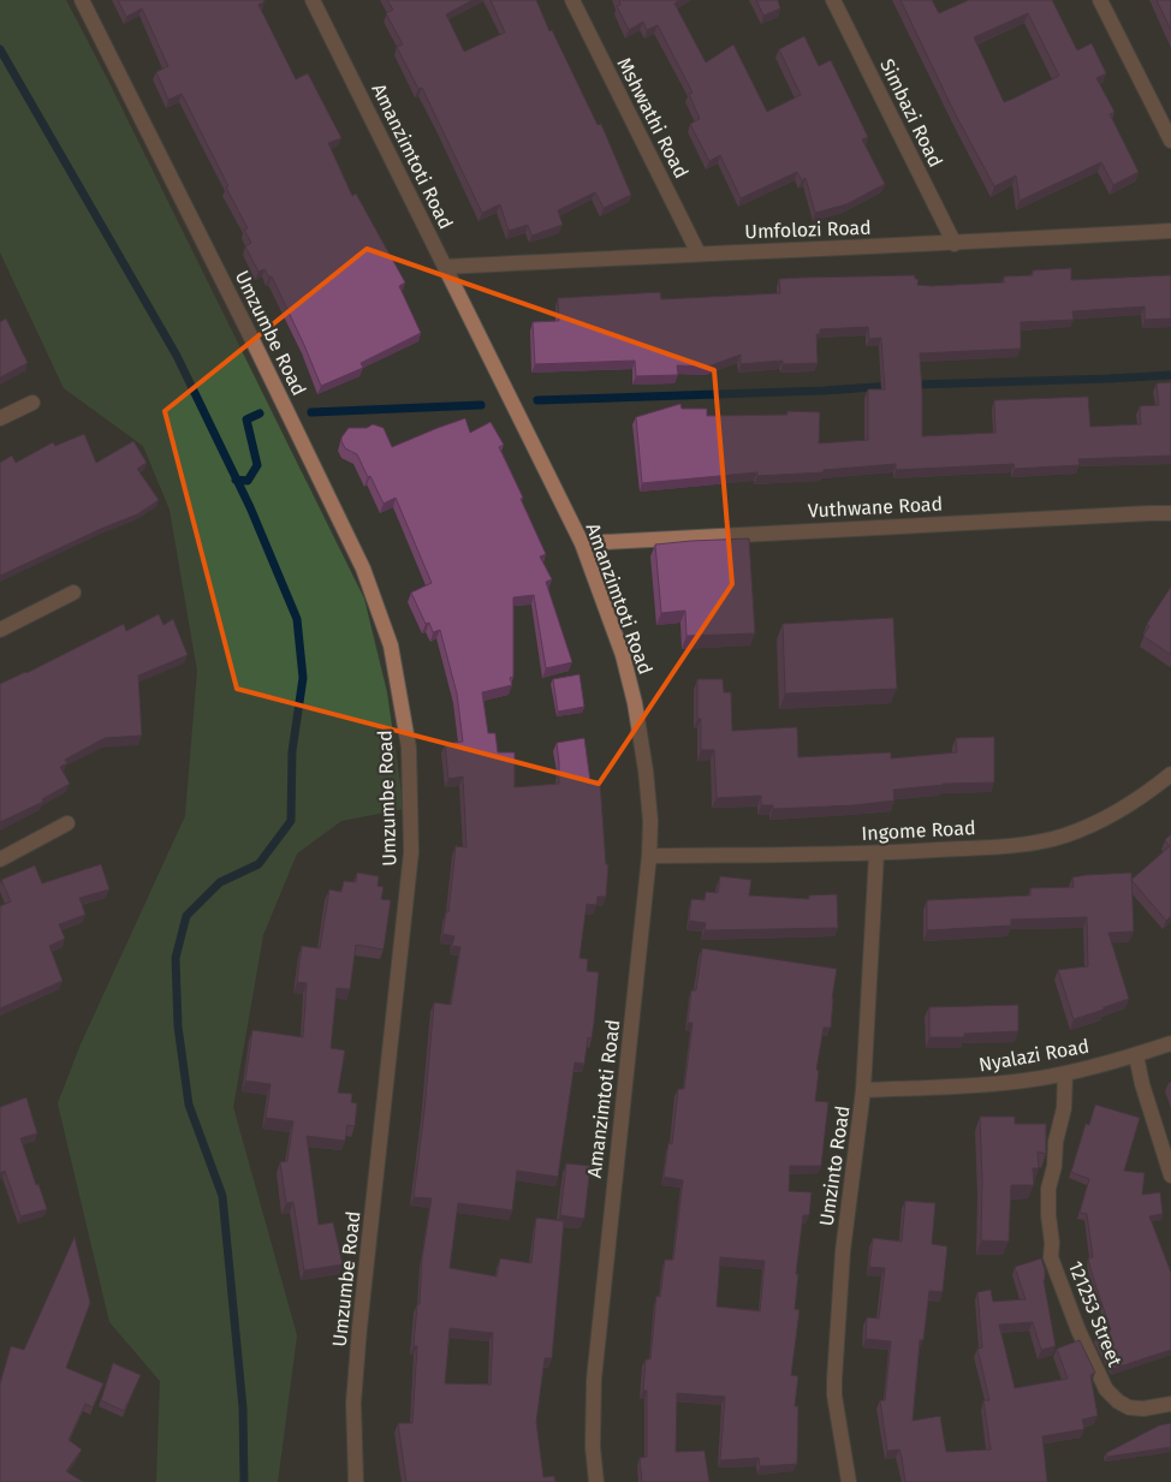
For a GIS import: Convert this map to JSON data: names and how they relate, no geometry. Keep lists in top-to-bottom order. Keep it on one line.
{"streets":{"street":["Simbazi Road","Mshwathi Road","Amanzimtoti Road","Umfolozi Road","Umzumbe Road","Vuthwane Road","Ingome Road","Nyalazi Road","Umzinto Road","121253 Street"]},"crossings":[["Simbazi Road","Umfolozi Road"],["Mshwathi Road","Umfolozi Road"],["Amanzimtoti Road","Umfolozi Road"],["Amanzimtoti Road","Vuthwane Road"],["Amanzimtoti Road","Ingome Road"],["Ingome Road","Umzinto Road"],["Nyalazi Road","Umzinto Road"],["Nyalazi Road","121253 Street"]]}
